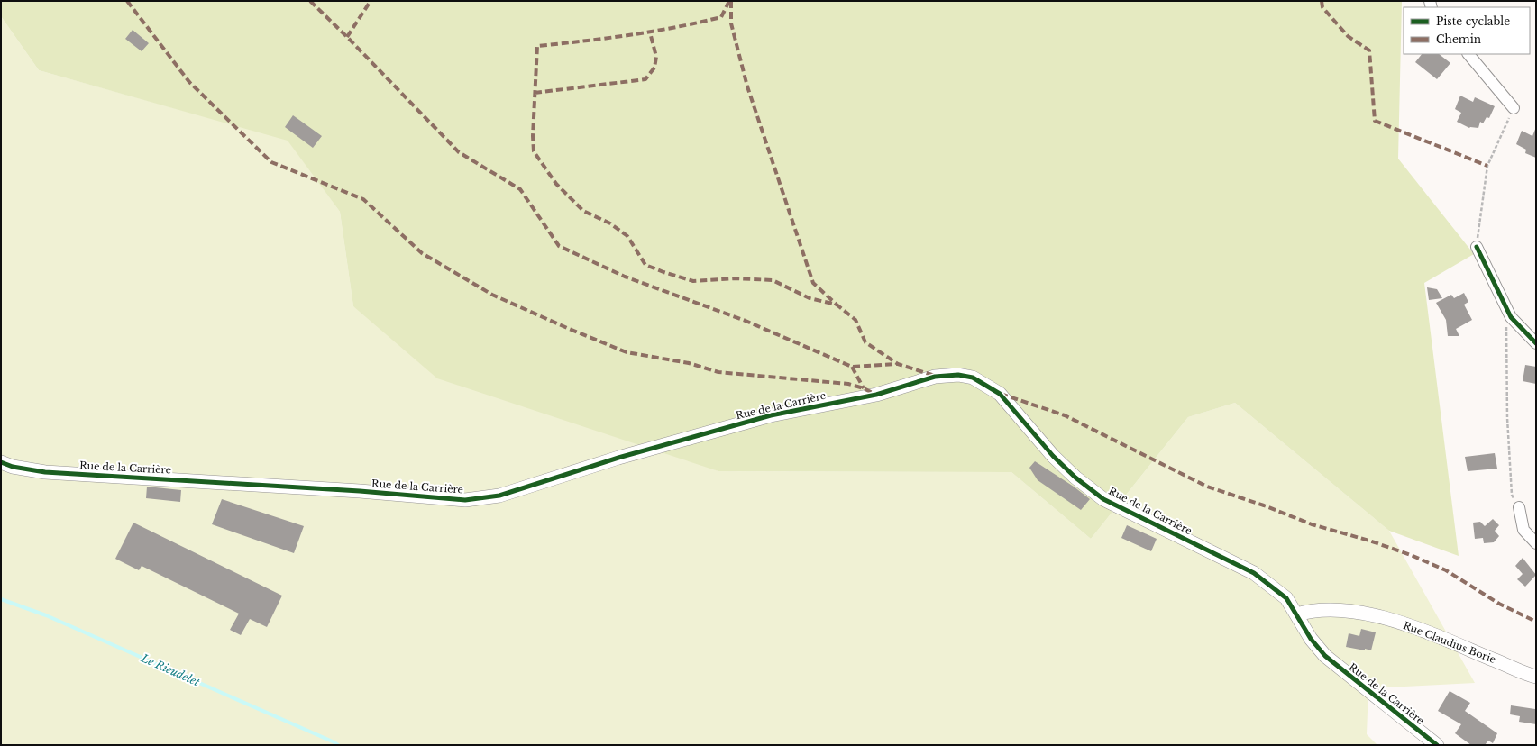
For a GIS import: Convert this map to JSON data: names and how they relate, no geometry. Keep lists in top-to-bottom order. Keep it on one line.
{"streets":{"street":["Rue de la Carrière","Rue Claudius Borie"]},"crossings":[["Rue de la Carrière","Rue Claudius Borie"]],"water":["Le Rieudelet"],"legend":["Piste cyclable","Chemin"]}
